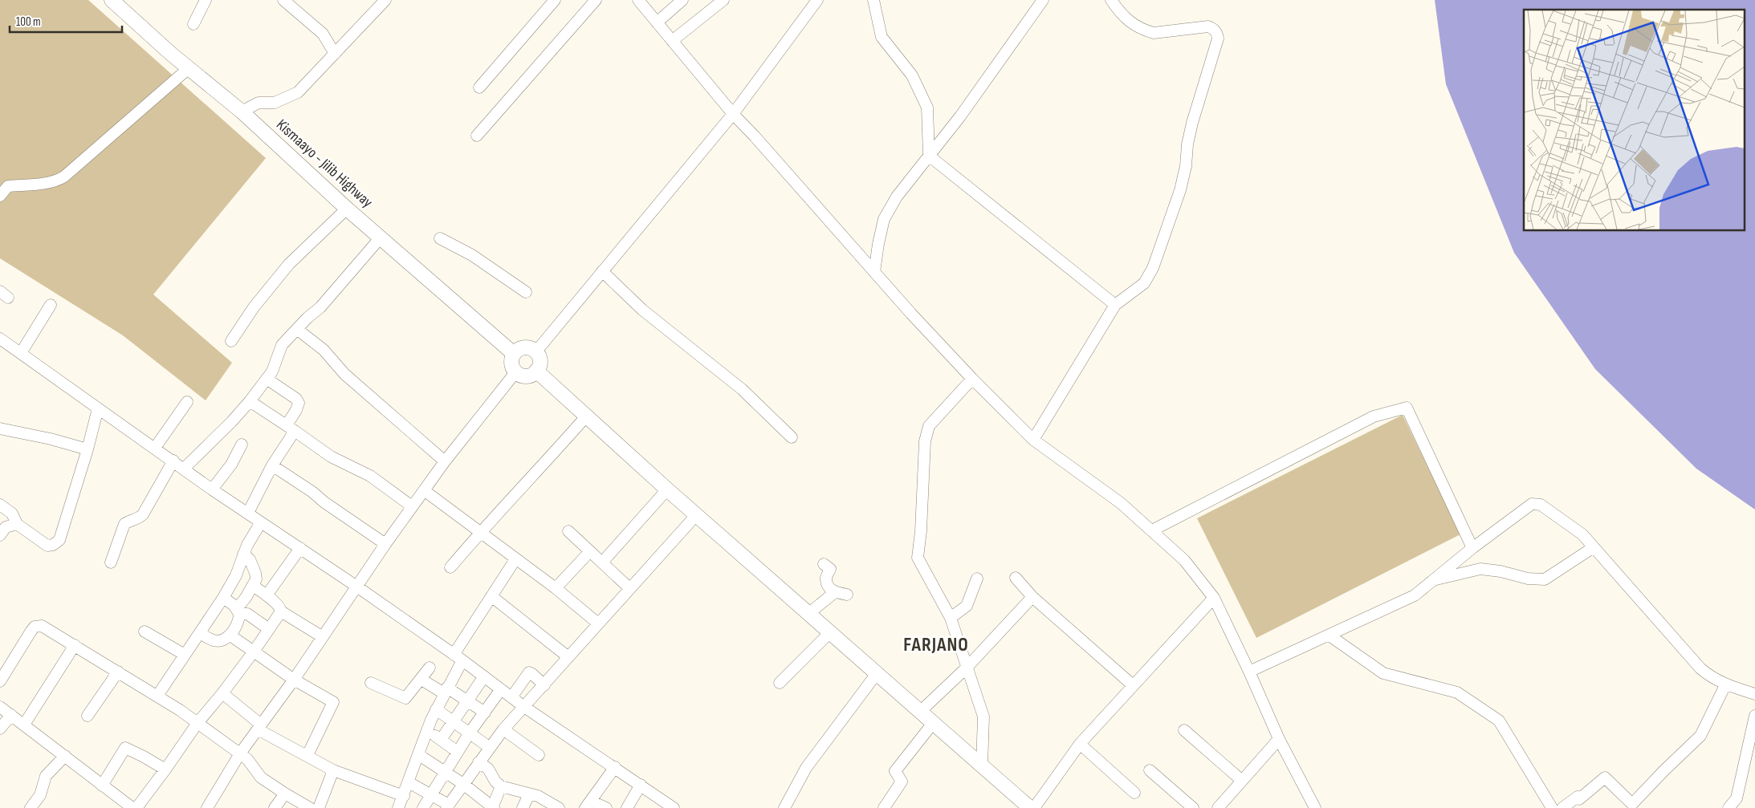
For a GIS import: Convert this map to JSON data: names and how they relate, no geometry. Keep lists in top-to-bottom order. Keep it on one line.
{"streets":{"main road":["Kismaayo - Jilib Highway"]},"districts":["FARJANO"],"scale_bar":"100 m"}
